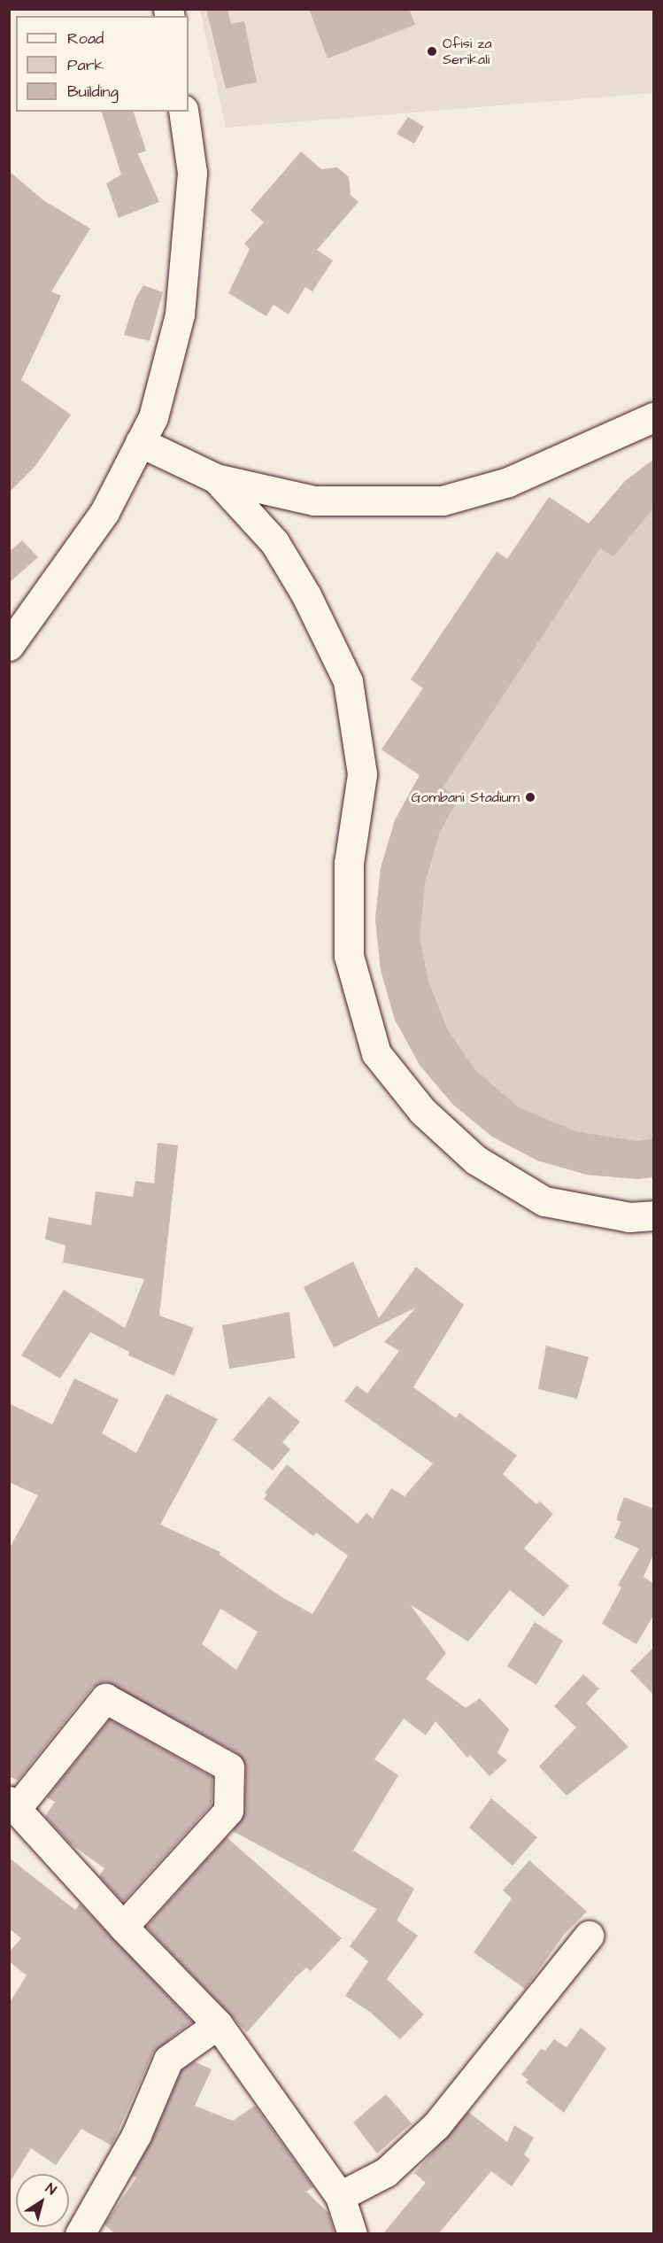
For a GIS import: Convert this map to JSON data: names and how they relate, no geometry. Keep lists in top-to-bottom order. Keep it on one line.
{"places":["Ofisi za Serikali","Gombani Stadium"],"legend":["Road","Park","Building"],"north":"top right"}
